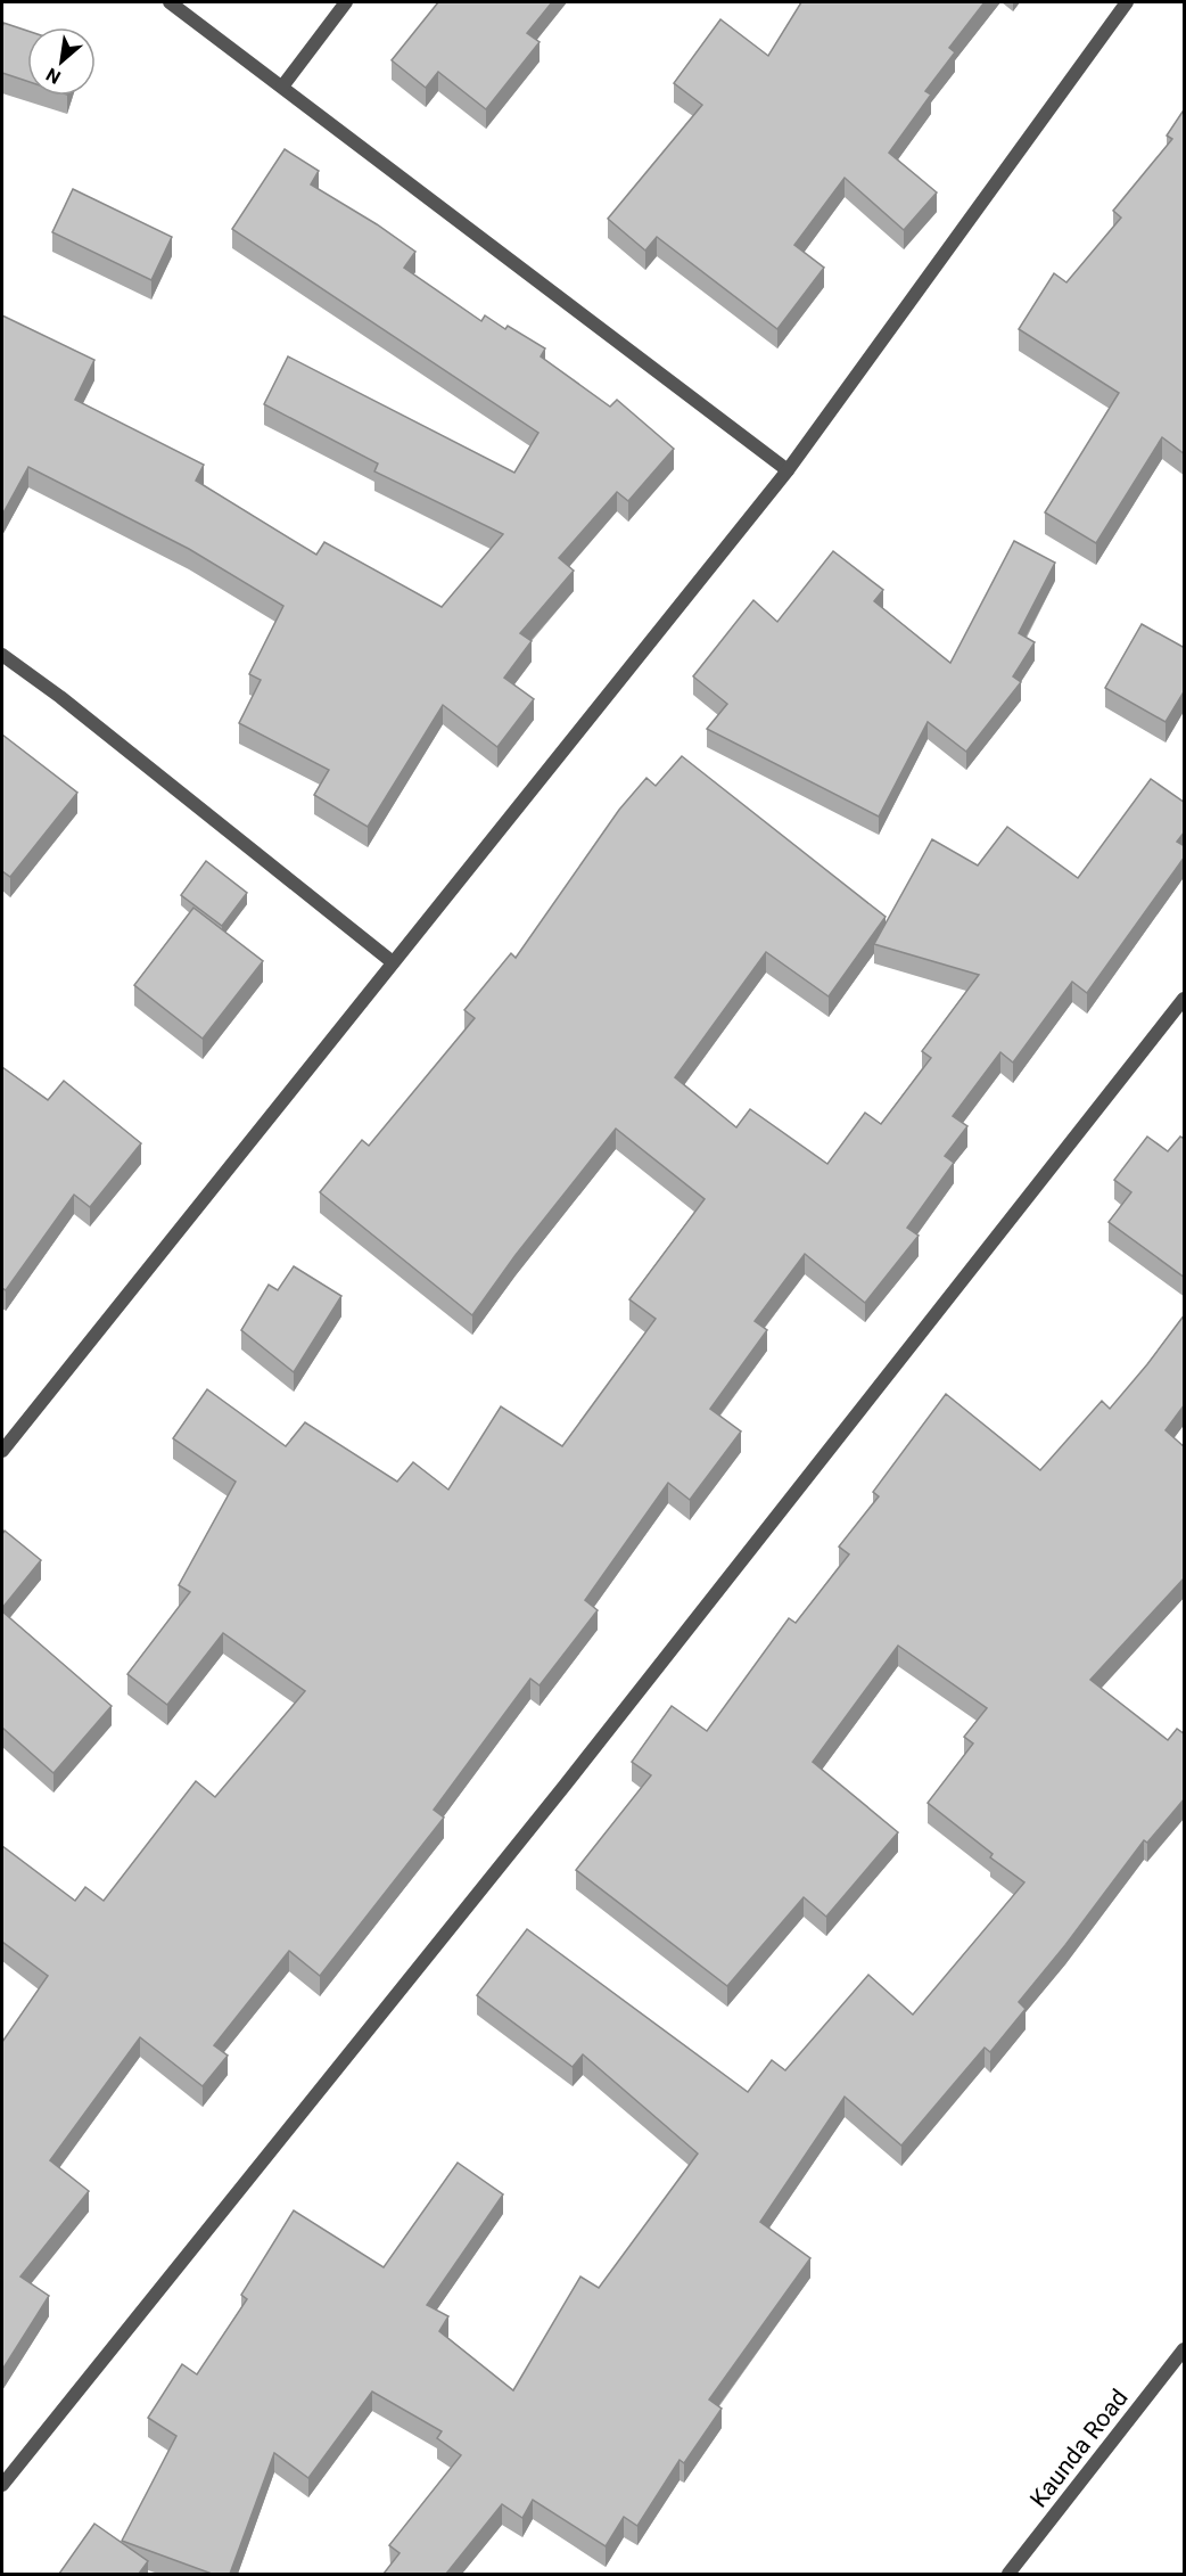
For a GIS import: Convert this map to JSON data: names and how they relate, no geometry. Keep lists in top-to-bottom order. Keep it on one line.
{"streets":{"street":["Kaunda Road"]},"north":"bottom left"}
